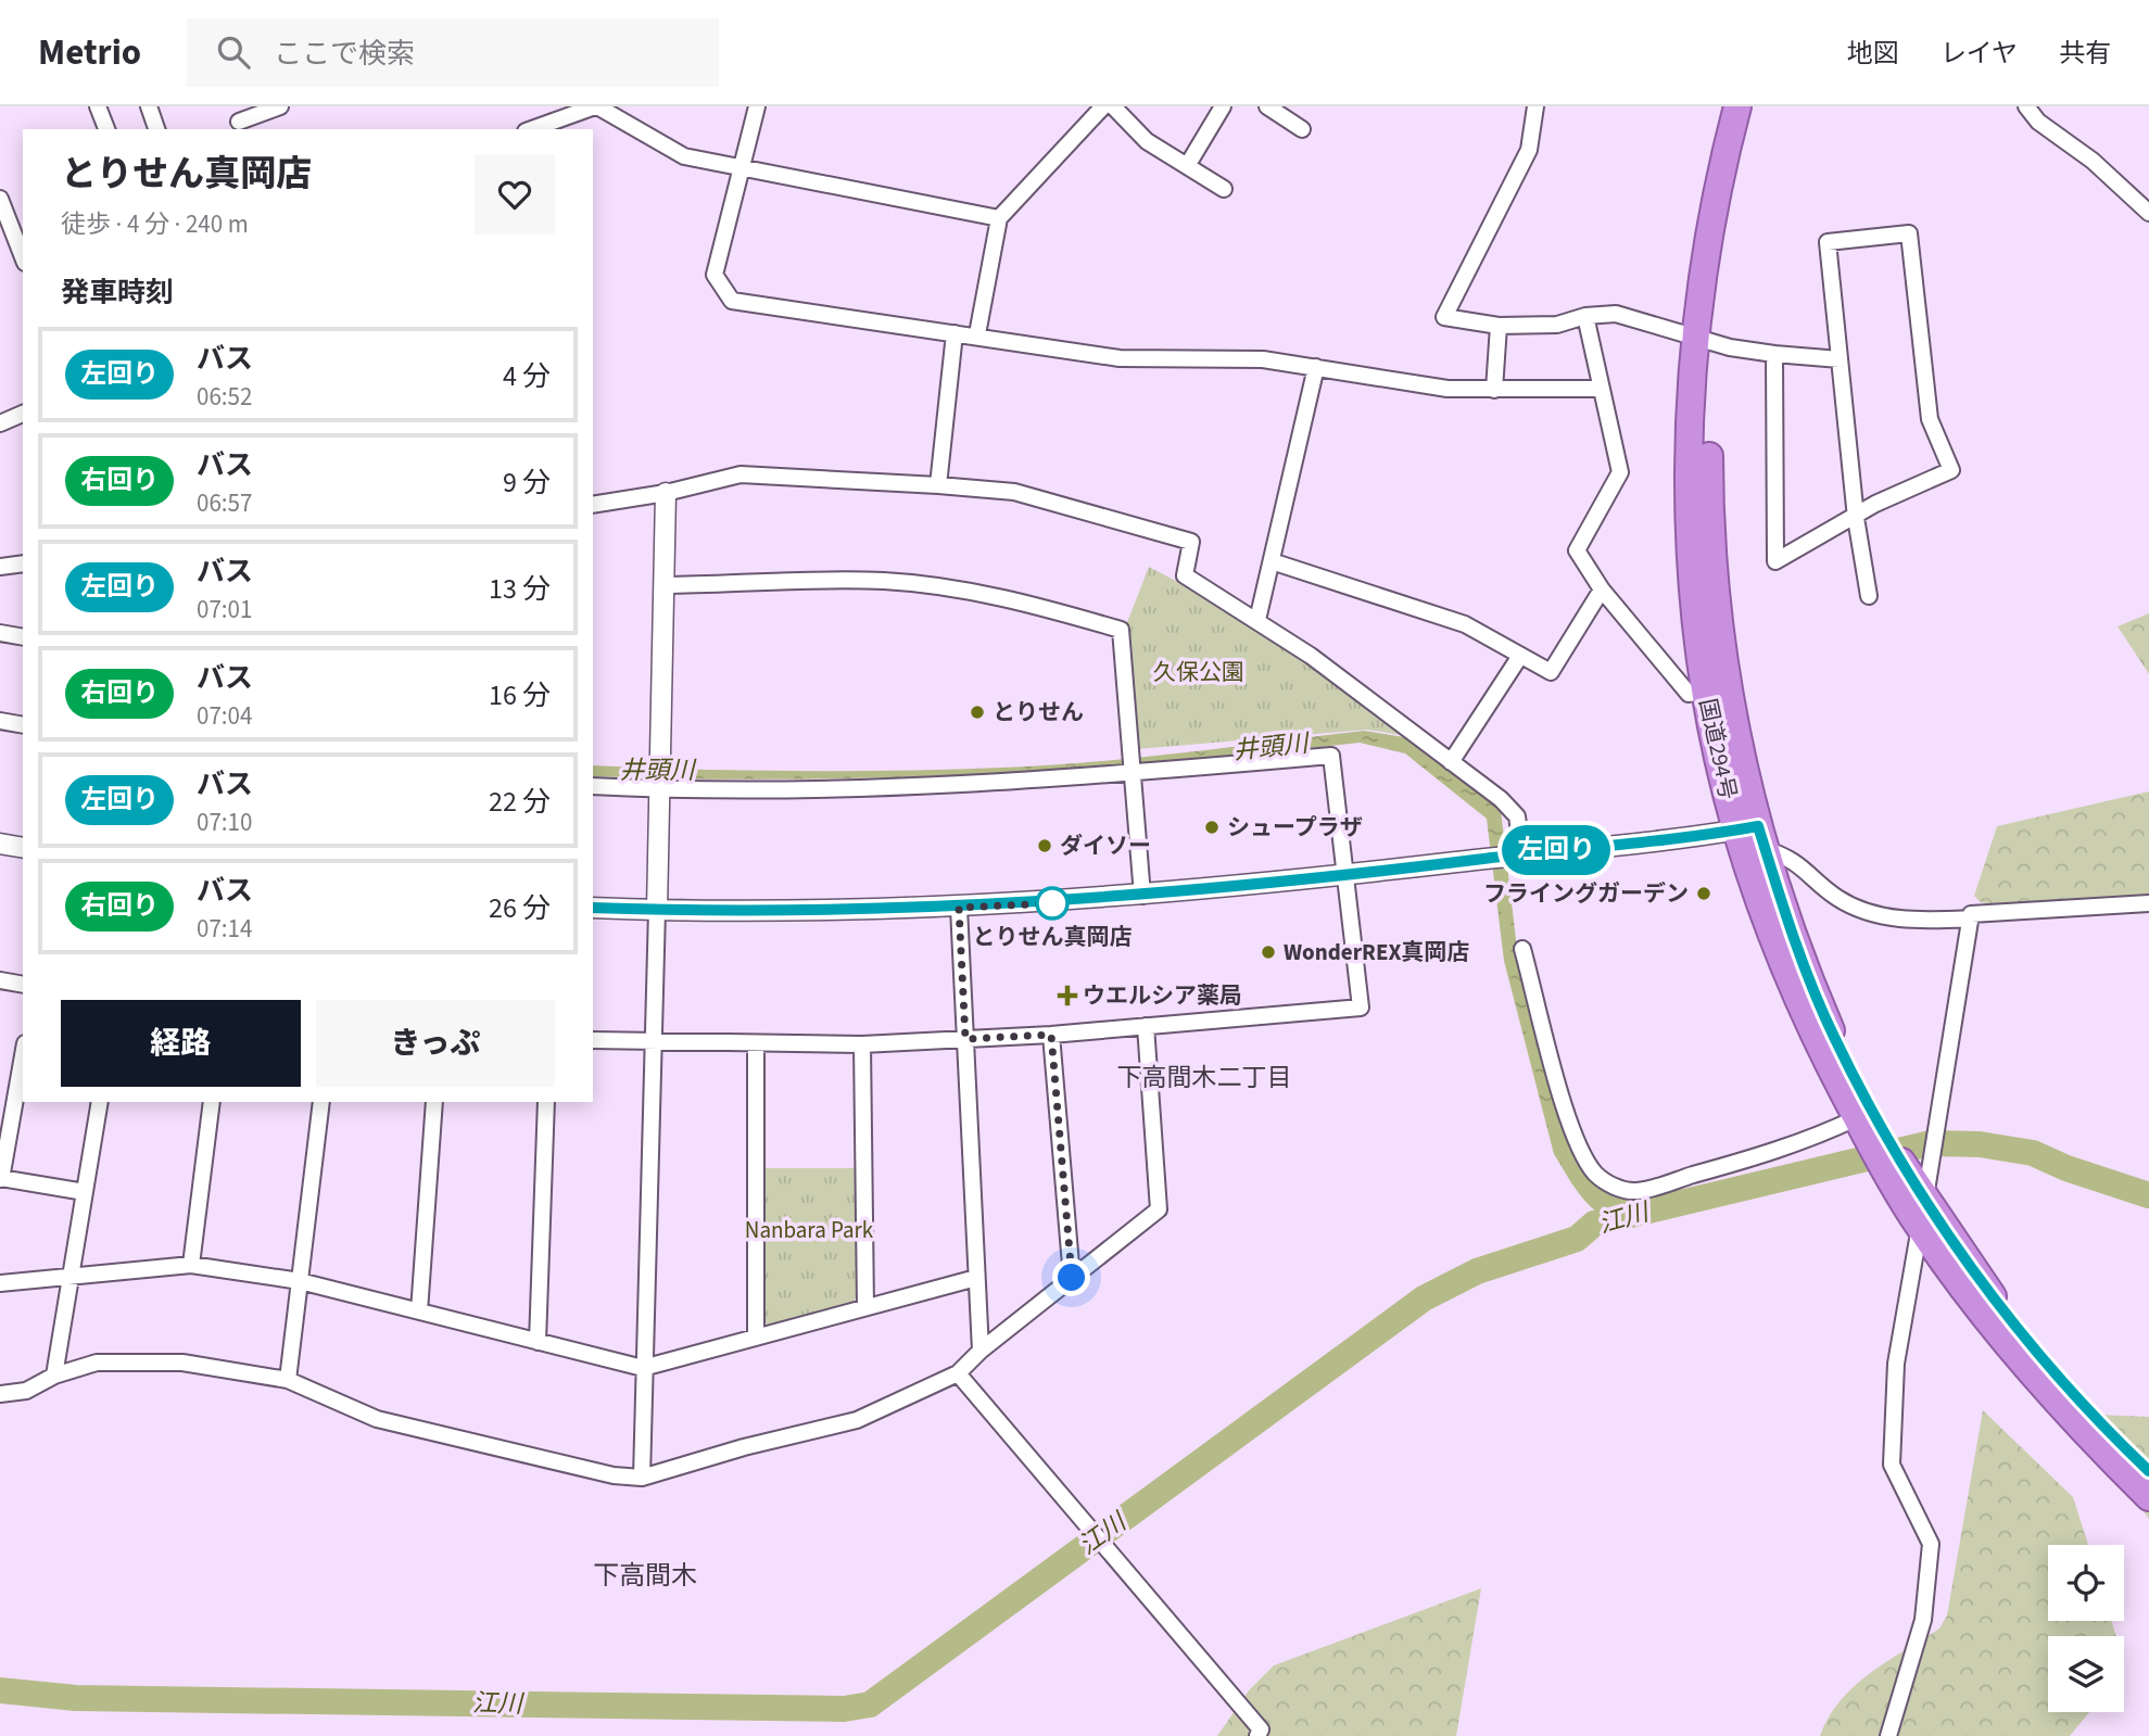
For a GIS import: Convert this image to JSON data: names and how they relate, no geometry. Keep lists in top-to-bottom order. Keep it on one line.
{"streets":{"highway":["国道294号"]},"districts":["下高間木二丁目","下高間木"],"water":["井頭川","江川"],"parks":["久保公園","Nanbara Park"],"places":{"other":["とりせん","シュープラザ","ダイソー","フライングガーデン","とりせん真岡店","WonderREX真岡店"],"health":["ウエルシア薬局"]},"lines":["bus line 左回り"],"page":{"header":"Metrio","search":"ここで検索","nav":["地図","レイヤ","共有"],"on_map":"左回り","heading":[["とりせん真岡店","徒歩 · 4 分 · 240 m"],"発車時刻"],"list":[{"mark":"左回り","name":"バス","note":"06:52","value":"4 分"},{"mark":"右回り","name":"バス","note":"06:57","value":"9 分"},{"mark":"左回り","name":"バス","note":"07:01","value":"13 分"},{"mark":"右回り","name":"バス","note":"07:04","value":"16 分"},{"mark":"左回り","name":"バス","note":"07:10","value":"22 分"},{"mark":"右回り","name":"バス","note":"07:14","value":"26 分"}],"buttons":["経路","きっぷ"]}}
